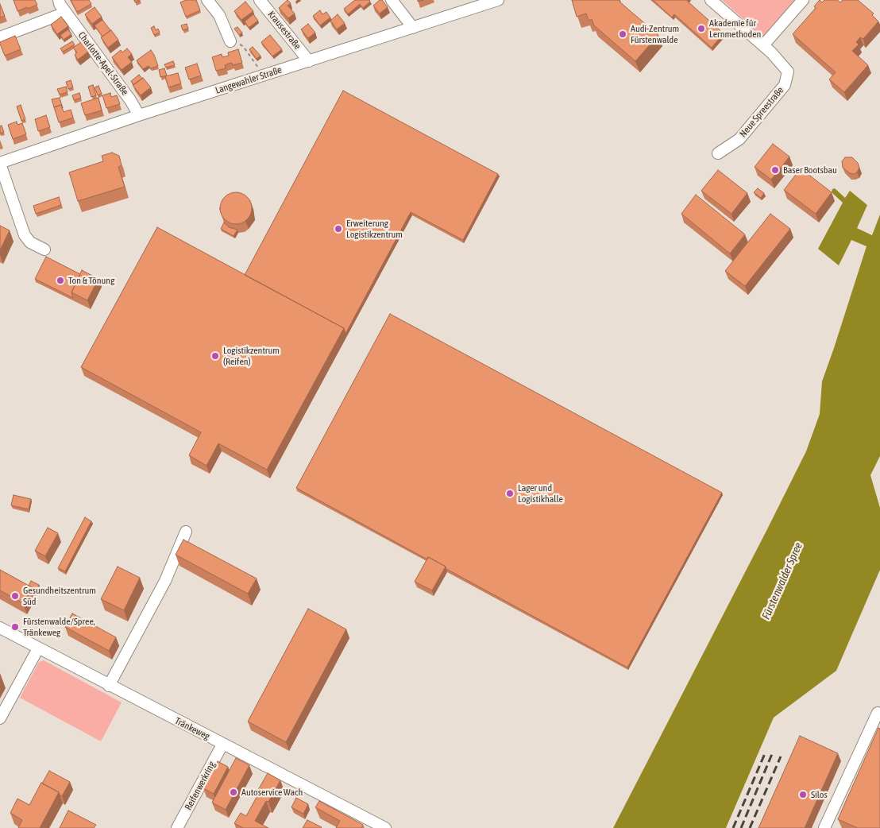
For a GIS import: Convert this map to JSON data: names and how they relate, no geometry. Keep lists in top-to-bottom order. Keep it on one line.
{"streets":{"street":["Krausestraße","Charlotte-Apel-Straße","Langewahler Straße","Neue Spreestraße","Tränkeweg","Reifenwerkring"]},"crossings":[["Krausestraße","Langewahler Straße"],["Charlotte-Apel-Straße","Langewahler Straße"],["Tränkeweg","Reifenwerkring"]],"water":["Fürstenwalder Spree"],"places":["Akademie für Lernmethoden","Audi-Zentrum Fürstenwalde","Baser Bootsbau","Erweiterung Logistikzentrum","Ton & Tönung","Logistikzentrum (Reifen)","Lager und Logistikhalle","Gesundheitszentrum Süd","Fürstenwalde/Spree, Tränkeweg","Autoservice Wach","Silos"]}
